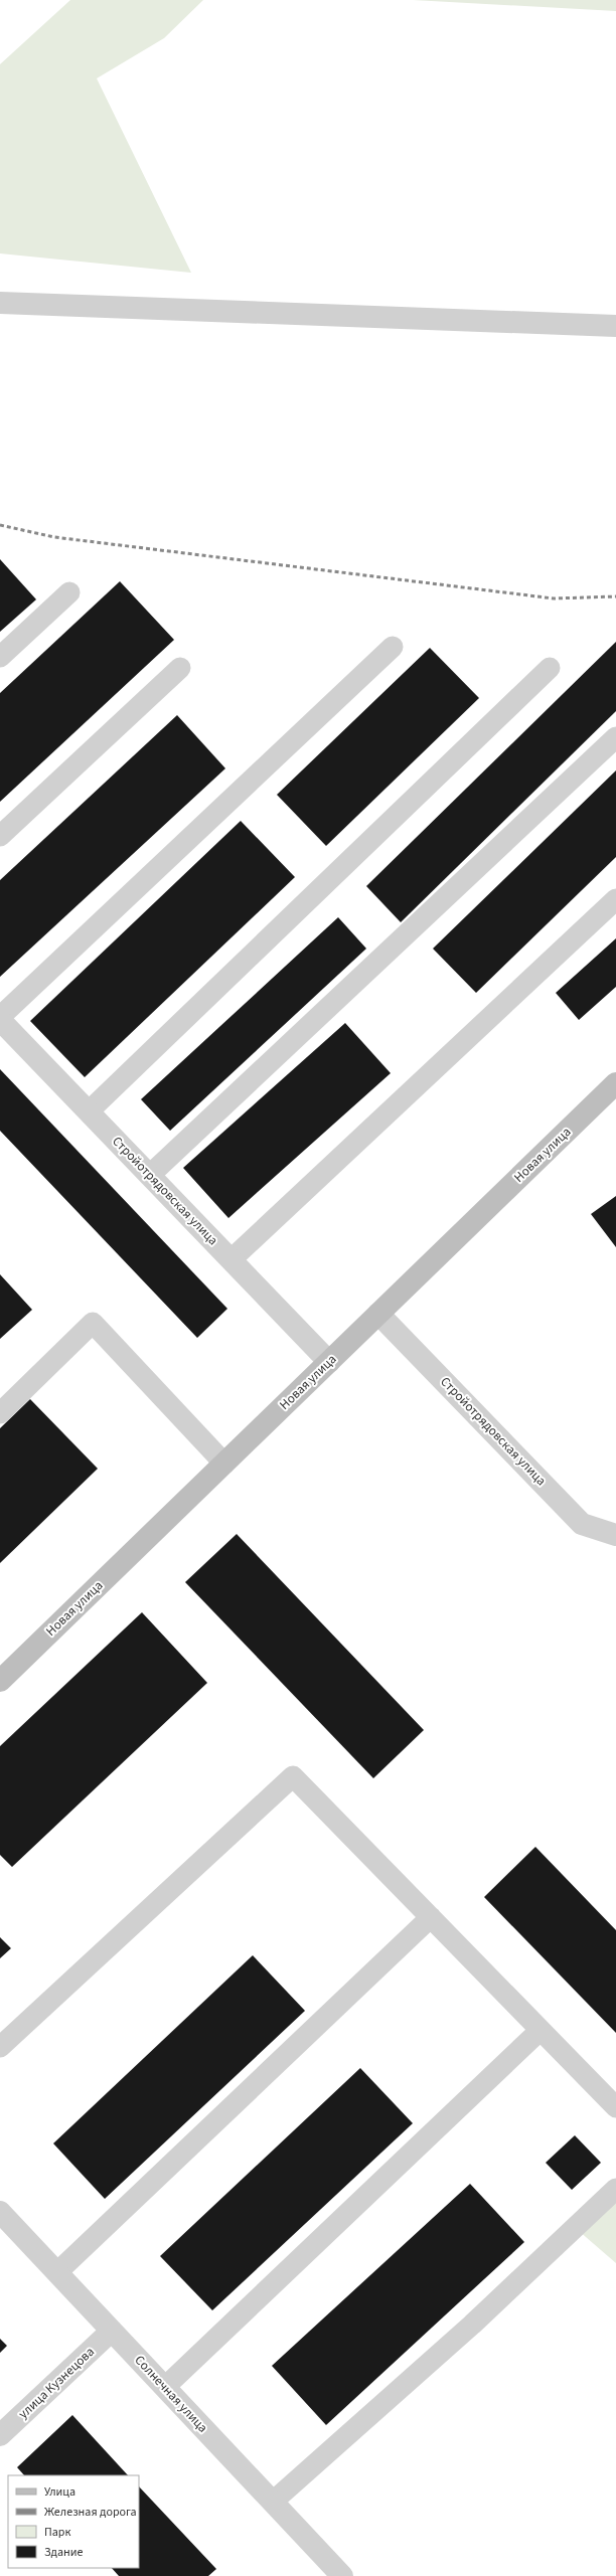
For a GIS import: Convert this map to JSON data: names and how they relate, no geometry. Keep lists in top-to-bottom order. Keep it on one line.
{"streets":{"main road":["Новая улица"],"street":["Стройотрядовская улица","улица Кузнецова","Солнечная улица"]},"crossings":[["Новая улица","Стройотрядовская улица"],["улица Кузнецова","Солнечная улица"]],"legend":["Улица","Железная дорога","Парк","Здание"]}
